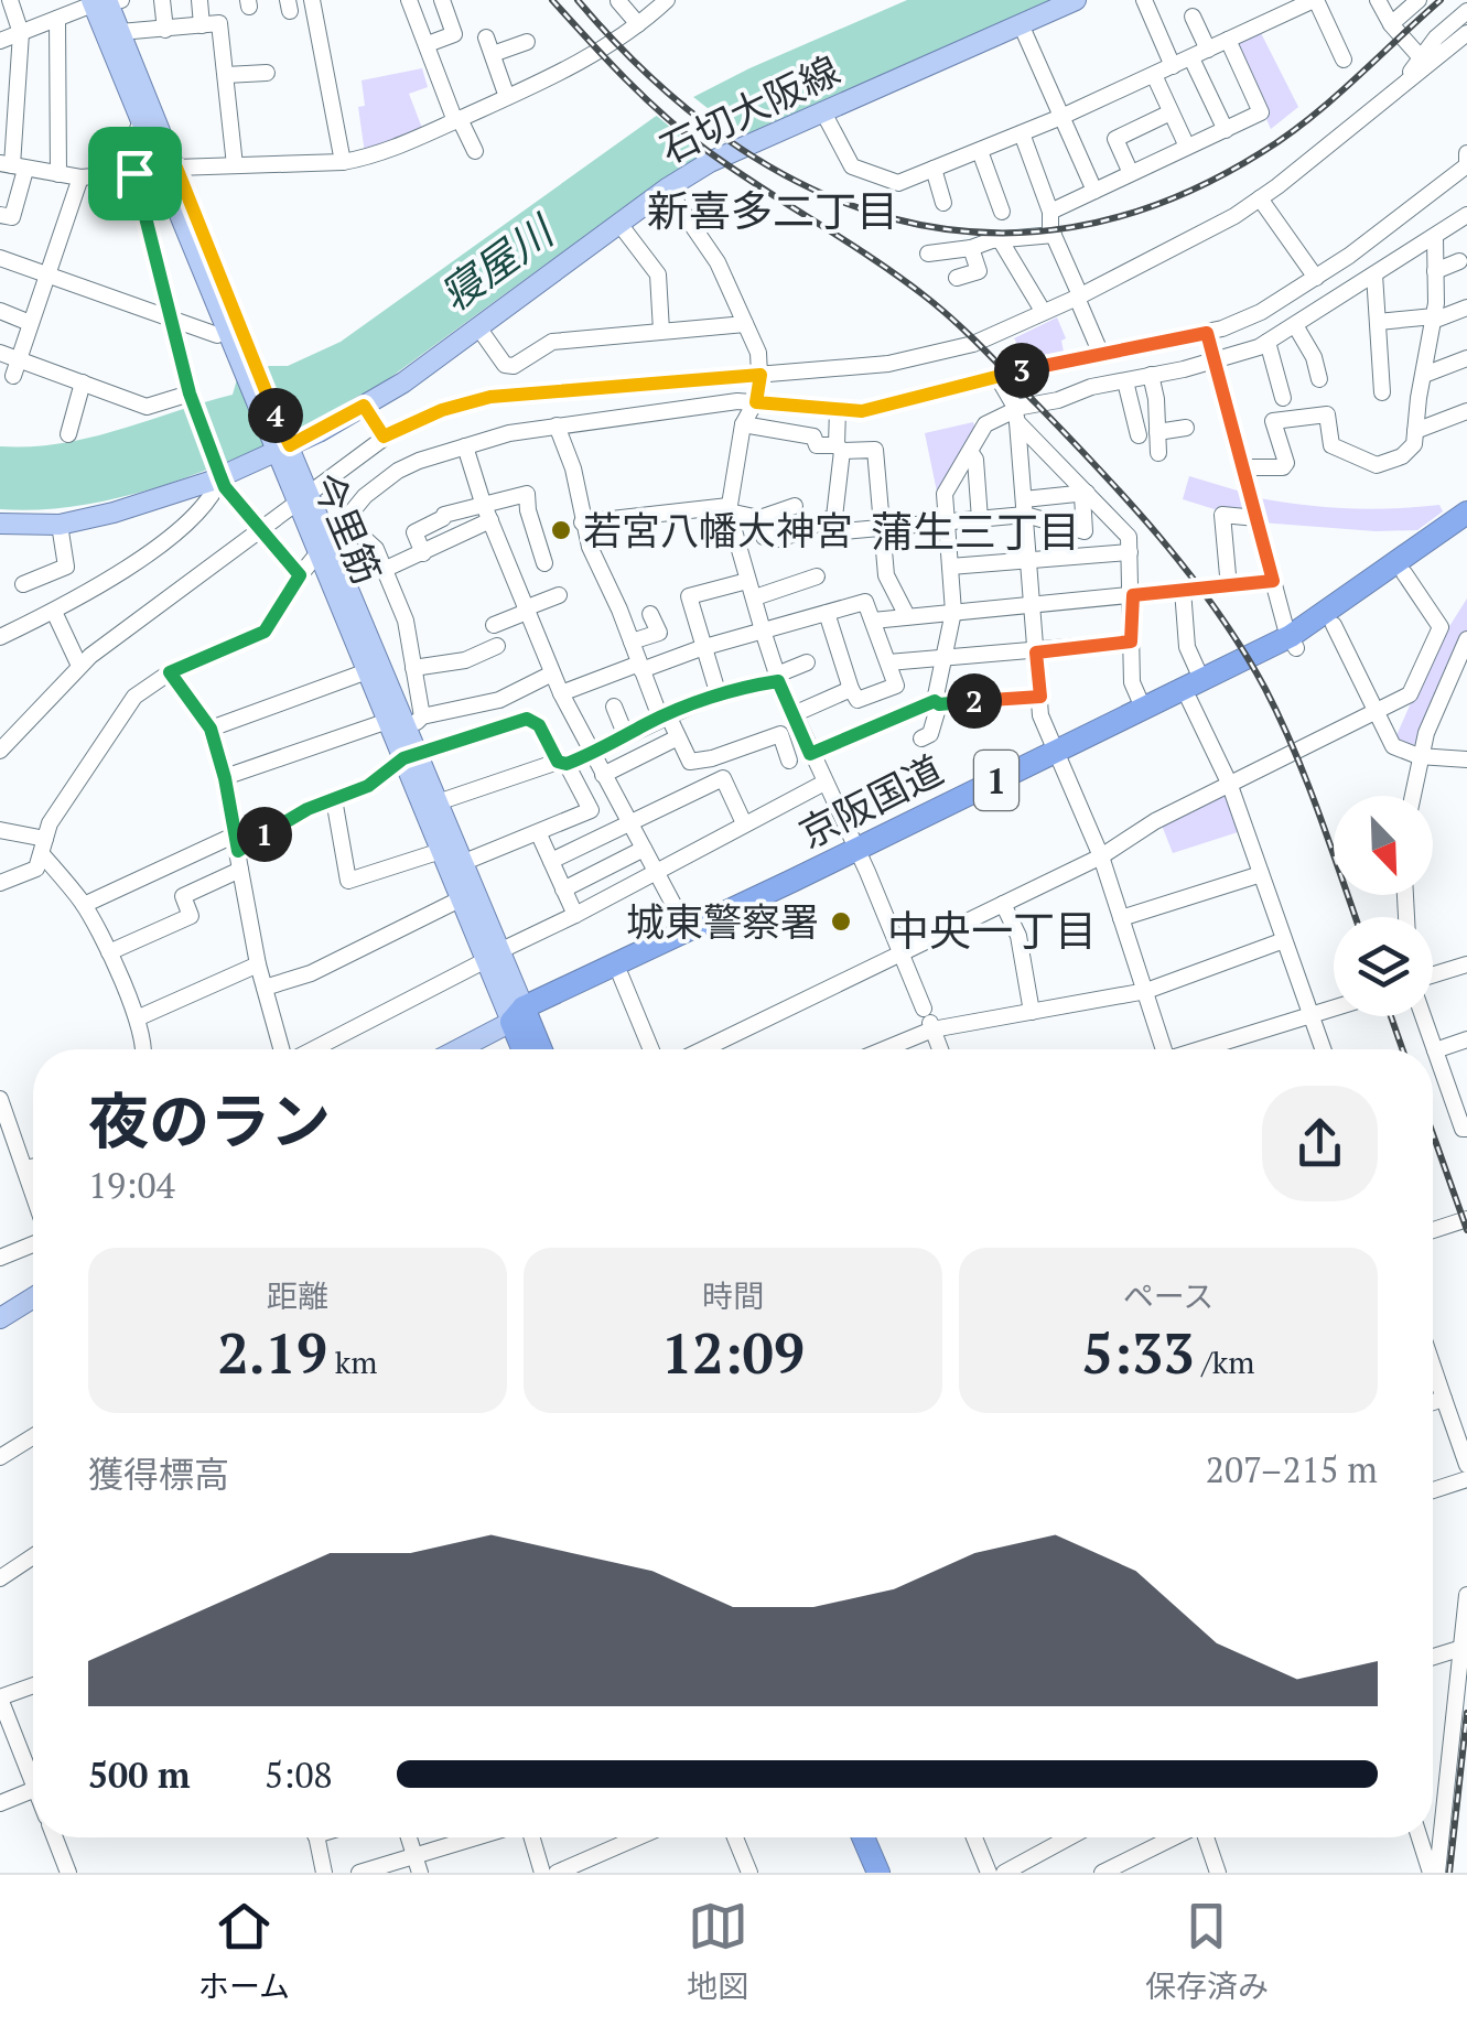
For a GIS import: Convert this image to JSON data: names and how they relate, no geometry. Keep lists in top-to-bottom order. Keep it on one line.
{"streets":{"highway":["1","京阪国道"],"main road":["石切大阪線","今里筋"]},"crossings":[["石切大阪線","今里筋"],["今里筋","京阪国道"]],"districts":["新喜多二丁目","蒲生三丁目","中央一丁目"],"water":["寝屋川"],"places":["若宮八幡大神宮","城東警察署"],"north":"bottom right","page":{"pins":["3","4","2","1"],"heading":["夜のラン","19:04"],"stats":[["距離","2.19 km"],["時間","12:09"],["ペース","5:33 /km"]],"chart":["獲得標高","207–215 m"],"list":[{"name":"500 m","note":"5:08"}],"tabs":["ホーム","地図","保存済み"]}}
